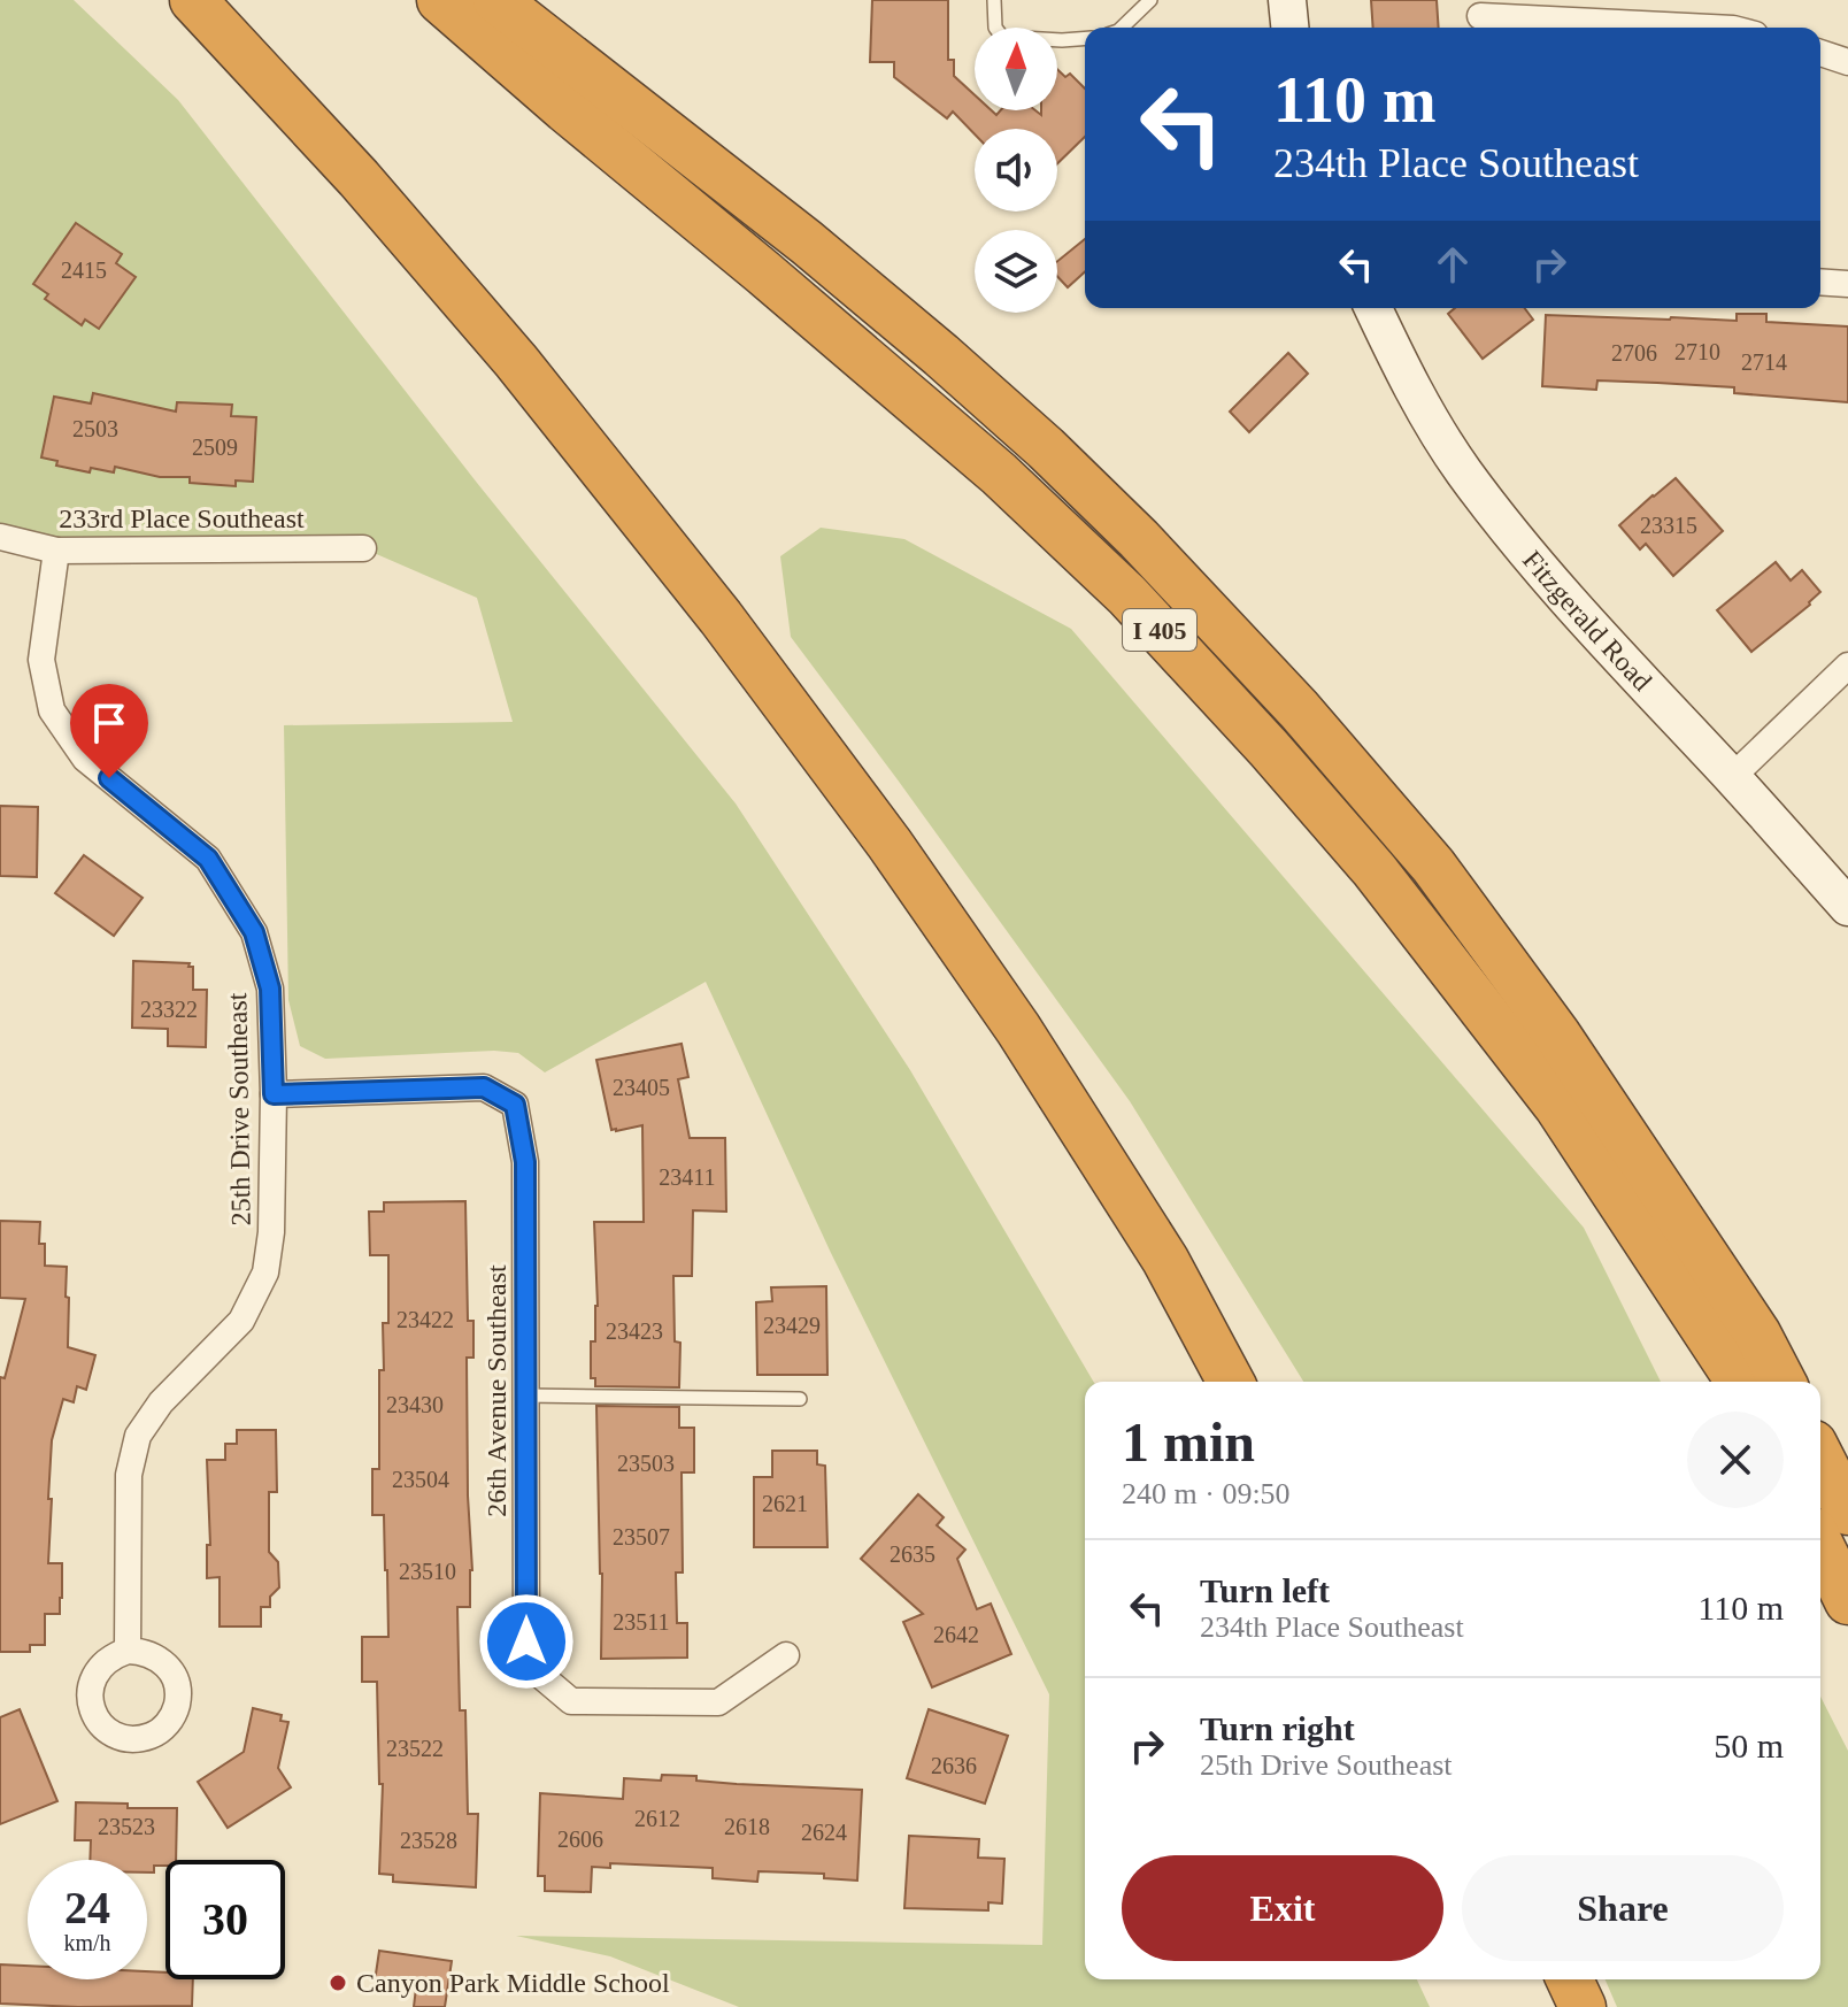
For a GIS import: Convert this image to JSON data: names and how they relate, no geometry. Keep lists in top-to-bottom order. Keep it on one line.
{"streets":{"highway":["I 405"],"street":["233rd Place Southeast","Fitzgerald Road","25th Drive Southeast","26th Avenue Southeast"]},"crossings":[["233rd Place Southeast","25th Drive Southeast"],["25th Drive Southeast","26th Avenue Southeast"]],"places":["Canyon Park Middle School"],"house_numbers":["2415","2710","2706","2714","2503","2509","23315","23322","23405","23411","23422","23429","23423","23430","23503","23504","2621","23507","2635","23510","23511","2642","23522","2636","2612","23523","2618","2624","2606","23528"],"north":"top","page":{"turn":["110 m","234th Place Southeast"],"heading":["1 min","240 m · 09:50"],"list":[{"name":"Turn left","note":"234th Place Southeast","value":"110 m"},{"name":"Turn right","note":"25th Drive Southeast","value":"50 m"}],"buttons":["Exit","Share"],"speed":"24 km/h","limit":"30"}}
